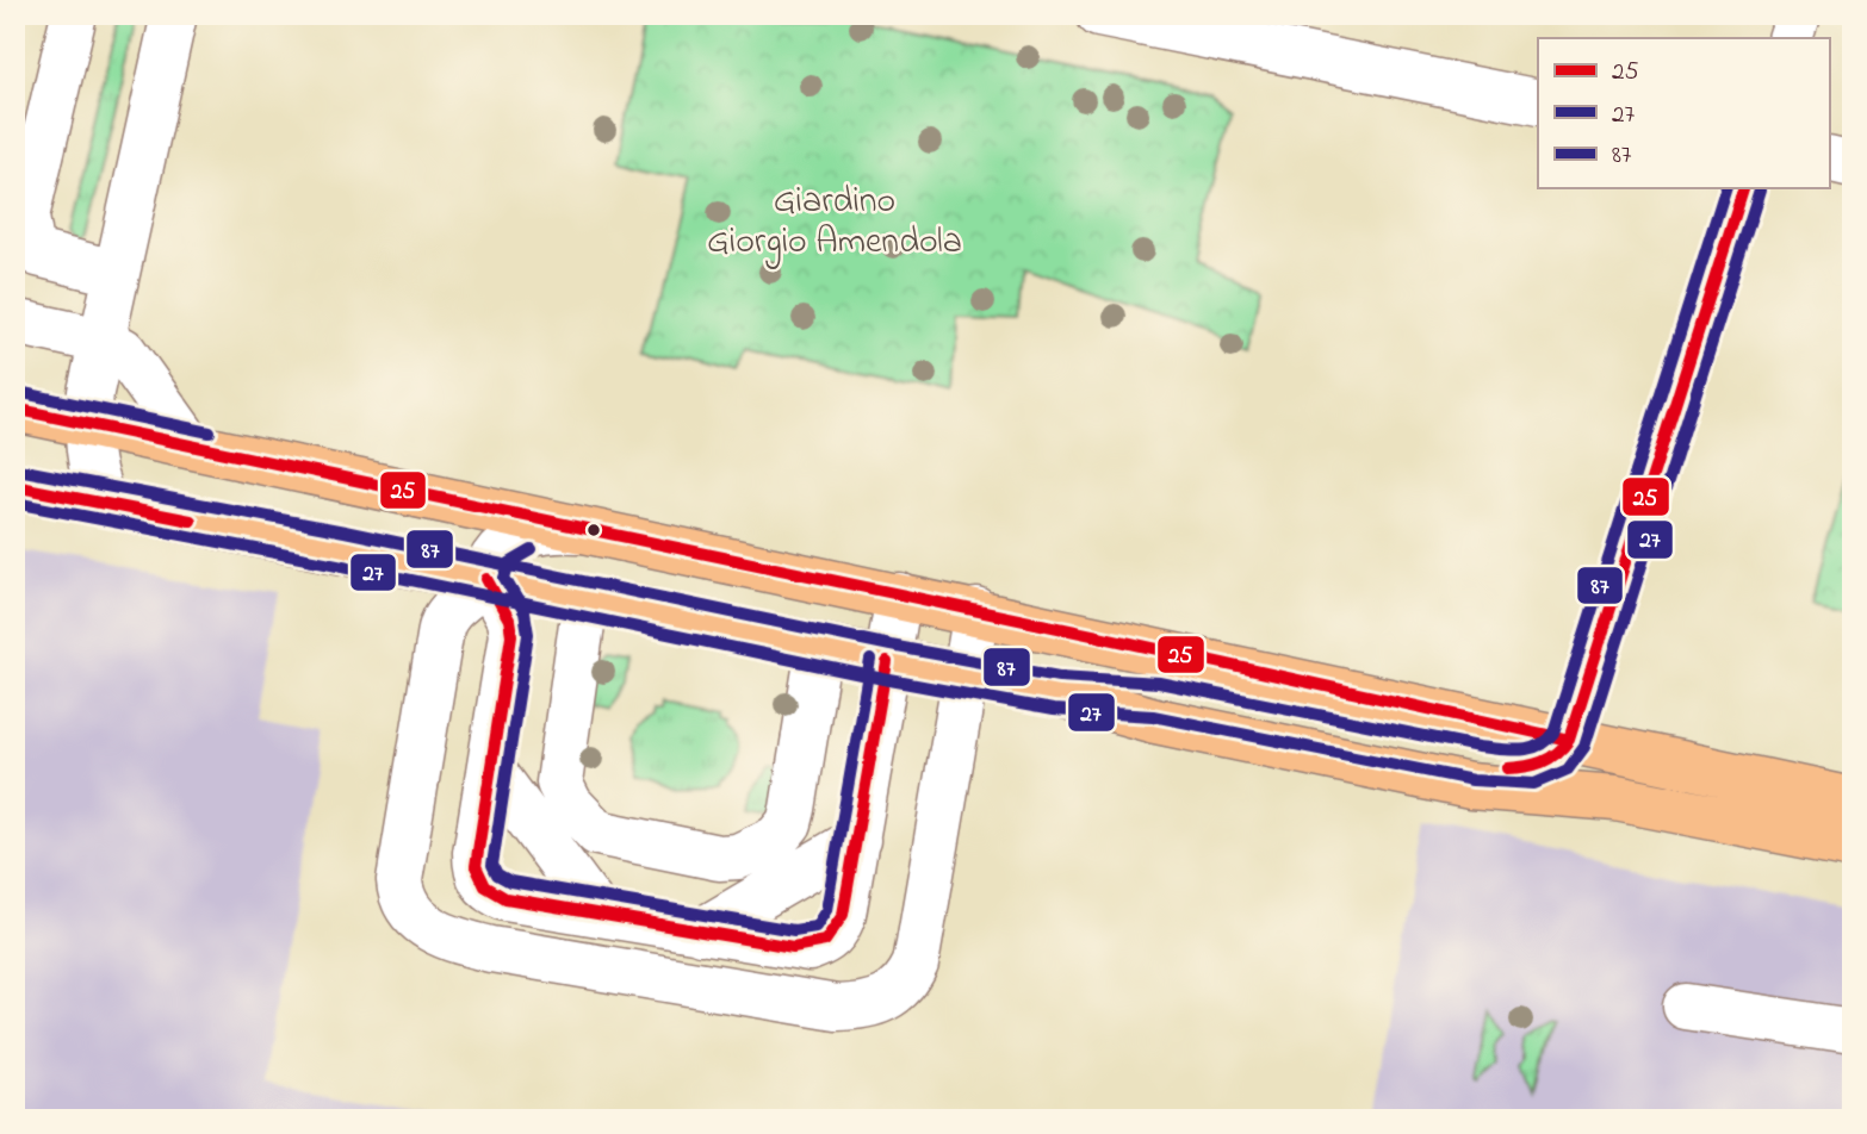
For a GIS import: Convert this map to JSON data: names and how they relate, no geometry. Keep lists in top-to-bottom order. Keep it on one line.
{"parks":["Giardino Giorgio Amendola"],"lines":["transit line 25","transit line 87","transit line 27"],"legend":["25","27","87"]}
